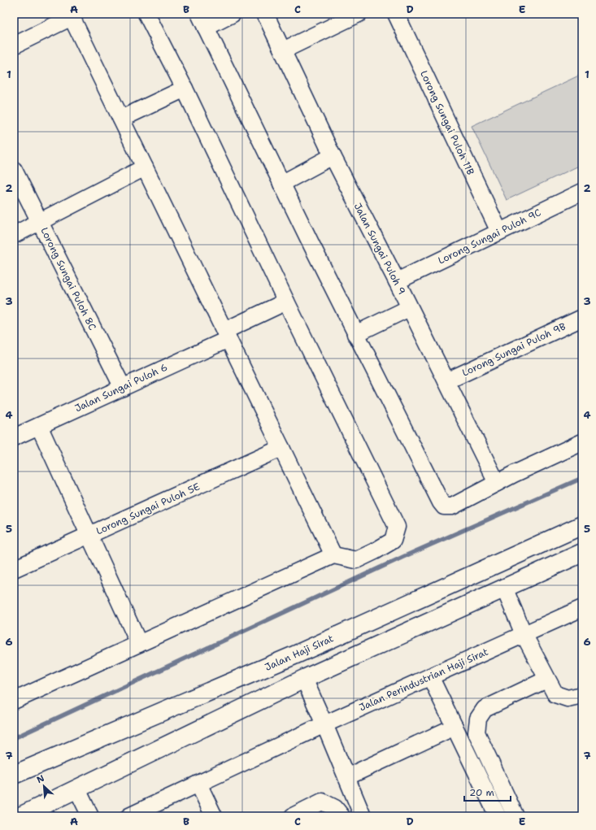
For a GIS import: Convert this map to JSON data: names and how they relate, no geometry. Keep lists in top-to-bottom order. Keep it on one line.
{"streets":{"main road":["Jalan Haji Sirat"],"street":["Lorong Sungai Puloh 11B","Lorong Sungai Puloh 9C","Jalan Sungai Puloh 9","Lorong Sungai Puloh 8C","Lorong Sungai Puloh 9B","Jalan Sungai Puloh 6","Lorong Sungai Puloh 5E","Jalan Perindustrian Haji Sirat"]},"crossings":[["Lorong Sungai Puloh 11B","Lorong Sungai Puloh 9C"],["Lorong Sungai Puloh 9C","Jalan Sungai Puloh 9"],["Jalan Sungai Puloh 9","Lorong Sungai Puloh 9B"],["Lorong Sungai Puloh 8C","Jalan Sungai Puloh 6"]],"scale_bar":"20 m","north":"top left","grid":{"columns":["A","B","C","D","E"],"rows":["1","2","3","4","5","6","7"]}}
